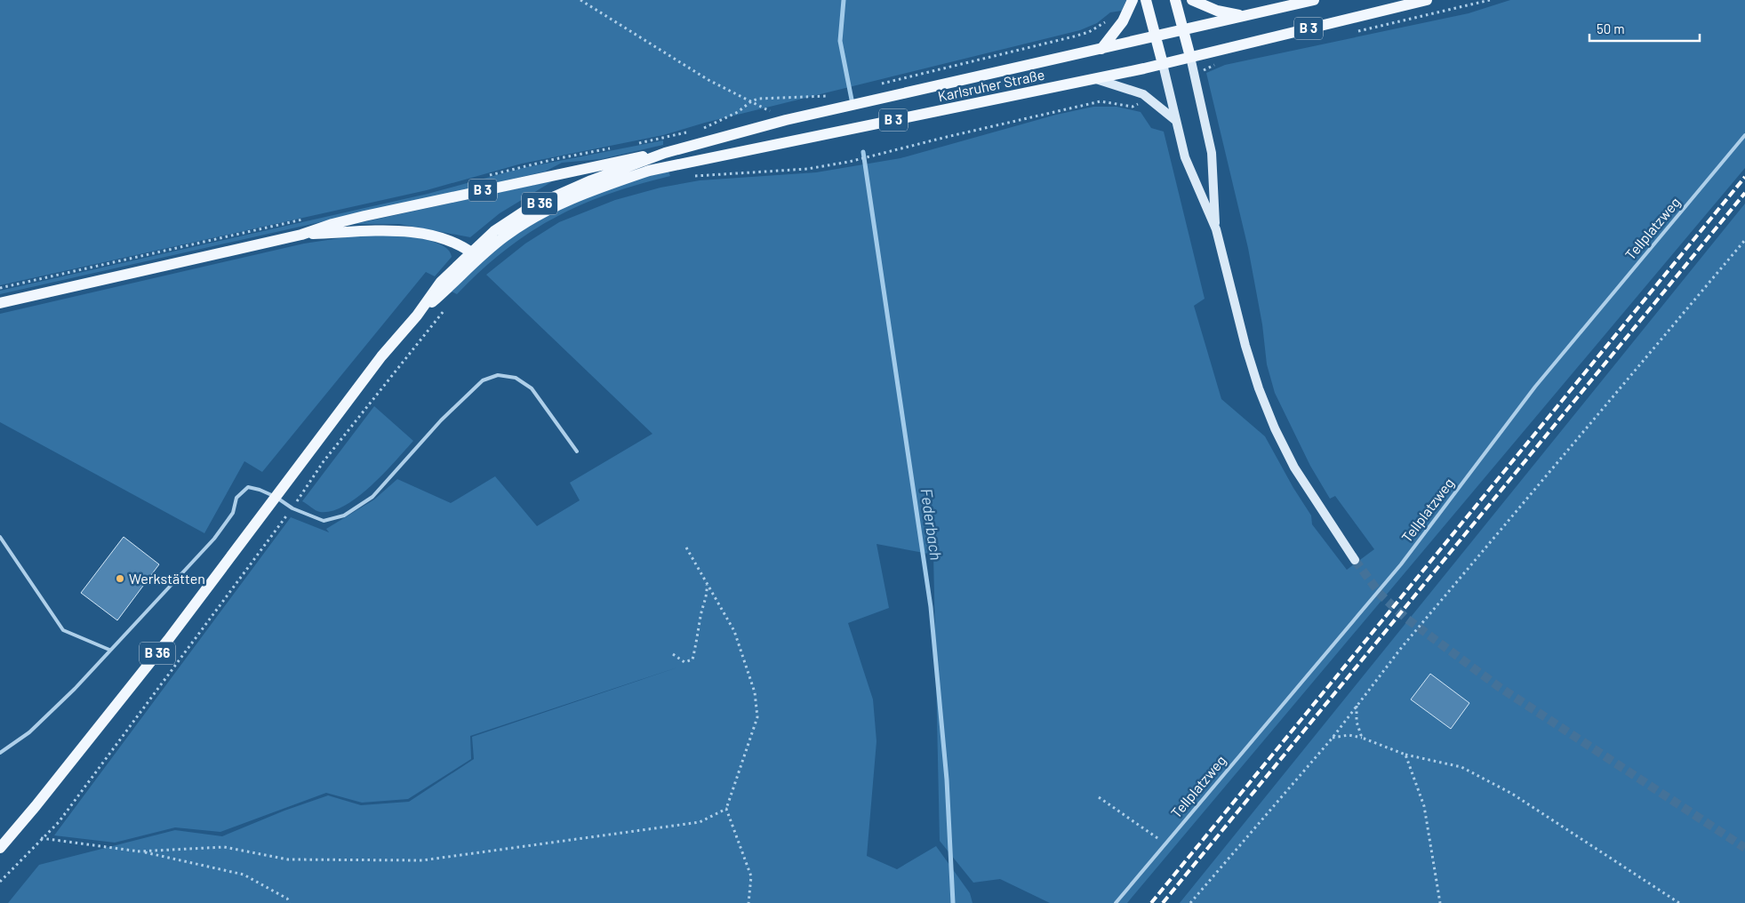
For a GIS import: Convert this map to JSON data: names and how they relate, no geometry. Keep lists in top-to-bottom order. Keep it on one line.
{"streets":{"main road":["B 3","Karlsruher Straße","B 36"],"lane":["Tellplatzweg"]},"crossings":[["B 3","Karlsruher Straße"],["B 3","B 36"],["Karlsruher Straße","B 36"]],"water":["Federbach"],"places":["Werkstätten"],"scale_bar":"50 m"}
